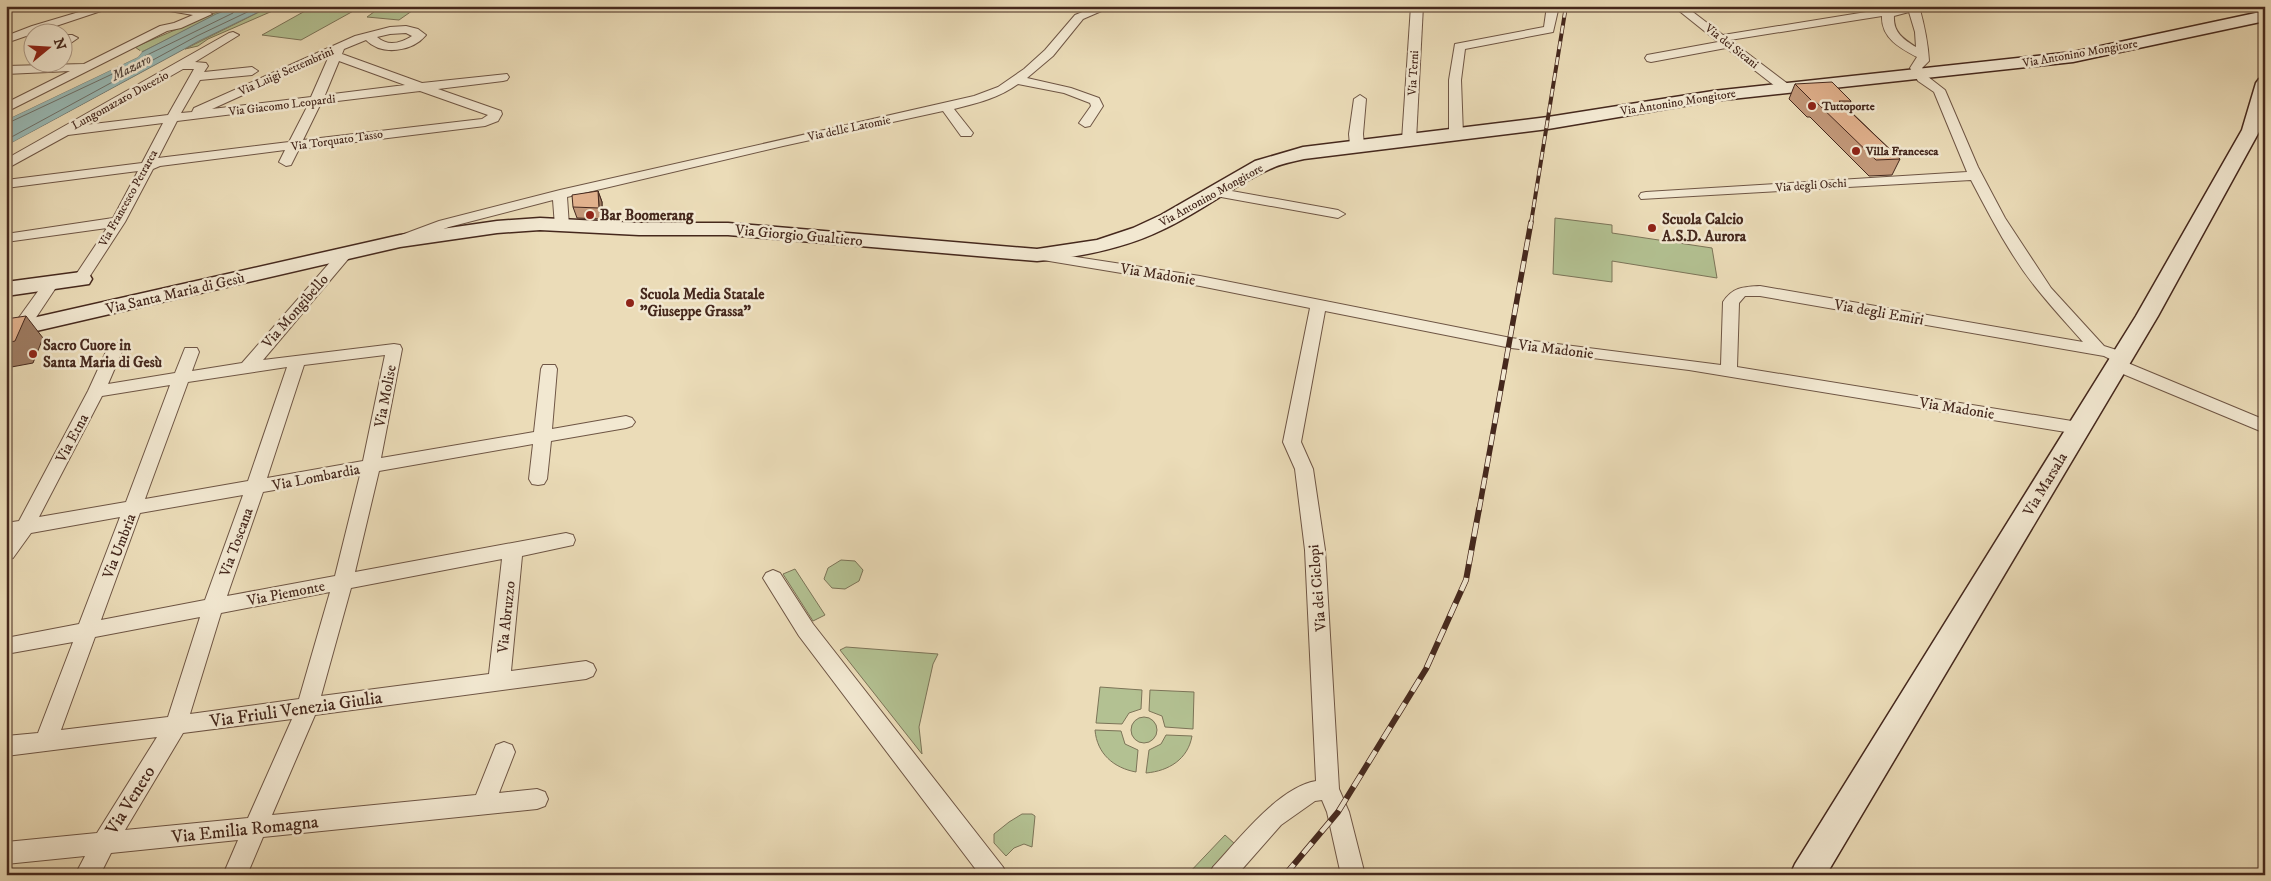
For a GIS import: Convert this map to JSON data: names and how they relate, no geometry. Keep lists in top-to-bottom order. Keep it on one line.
{"streets":{"street":["Via dei Sicani","Via Antonino Mongitore","Via Luigi Settembrini","Via Terni","Lungomazaro Ducezio","Via Giacomo Leopardi","Via delle Latomie","Via Torquato Tasso","Via degli Oschi","Via Francesco Petrarca","Via Giorgio Gualtiero","Via Madonie","Via Santa Maria di Gesù","Via Mongibello","Via degli Emiri","Via Molise","Via Etna","Via Lombardia","Via Marsala","Via Toscana","Via Umbria","Via dei Ciclopi","Via Piemonte","Via Abruzzo","Via Friuli Venezia Giulia","Via Veneto","Via Emilia Romagna"]},"crossings":[["Via dei Sicani","Via Antonino Mongitore"],["Via Antonino Mongitore","Via Terni"],["Via Antonino Mongitore","Via Giorgio Gualtiero"],["Via Antonino Mongitore","Via Madonie"],["Via Luigi Settembrini","Via Giacomo Leopardi"],["Via Luigi Settembrini","Via Torquato Tasso"],["Via Luigi Settembrini","Via Francesco Petrarca"],["Lungomazaro Ducezio","Via Giacomo Leopardi"],["Via Giacomo Leopardi","Via Torquato Tasso"],["Via Giacomo Leopardi","Via Francesco Petrarca"],["Via delle Latomie","Via Giorgio Gualtiero"],["Via delle Latomie","Via Santa Maria di Gesù"],["Via Torquato Tasso","Via Francesco Petrarca"],["Via Francesco Petrarca","Via Santa Maria di Gesù"],["Via Giorgio Gualtiero","Via Madonie"],["Via Giorgio Gualtiero","Via Santa Maria di Gesù"],["Via Madonie","Via degli Emiri"],["Via Madonie","Via Marsala"],["Via Madonie","Via dei Ciclopi"],["Via Santa Maria di Gesù","Via Mongibello"],["Via Mongibello","Via Molise"],["Via degli Emiri","Via Marsala"],["Via Molise","Via Etna"],["Via Molise","Via Lombardia"],["Via Molise","Via Toscana"],["Via Molise","Via Umbria"],["Via Molise","Via Piemonte"],["Via Molise","Via Friuli Venezia Giulia"],["Via Molise","Via Emilia Romagna"],["Via Etna","Via Lombardia"],["Via Lombardia","Via Toscana"],["Via Lombardia","Via Umbria"],["Via Toscana","Via Piemonte"],["Via Toscana","Via Friuli Venezia Giulia"],["Via Toscana","Via Veneto"],["Via Umbria","Via Piemonte"],["Via Umbria","Via Friuli Venezia Giulia"],["Via Piemonte","Via Abruzzo"],["Via Abruzzo","Via Friuli Venezia Giulia"],["Via Friuli Venezia Giulia","Via Veneto"],["Via Veneto","Via Emilia Romagna"]],"water":["Mazaro"],"places":["Tuttoporte","Villa Francesca","Bar Boomerang","Scuola Calcio A.S.D. Aurora","Scuola Media Statale \"Giuseppe Grassa\"","Sacro Cuore in Santa Maria di Gesù"],"north":"right"}
